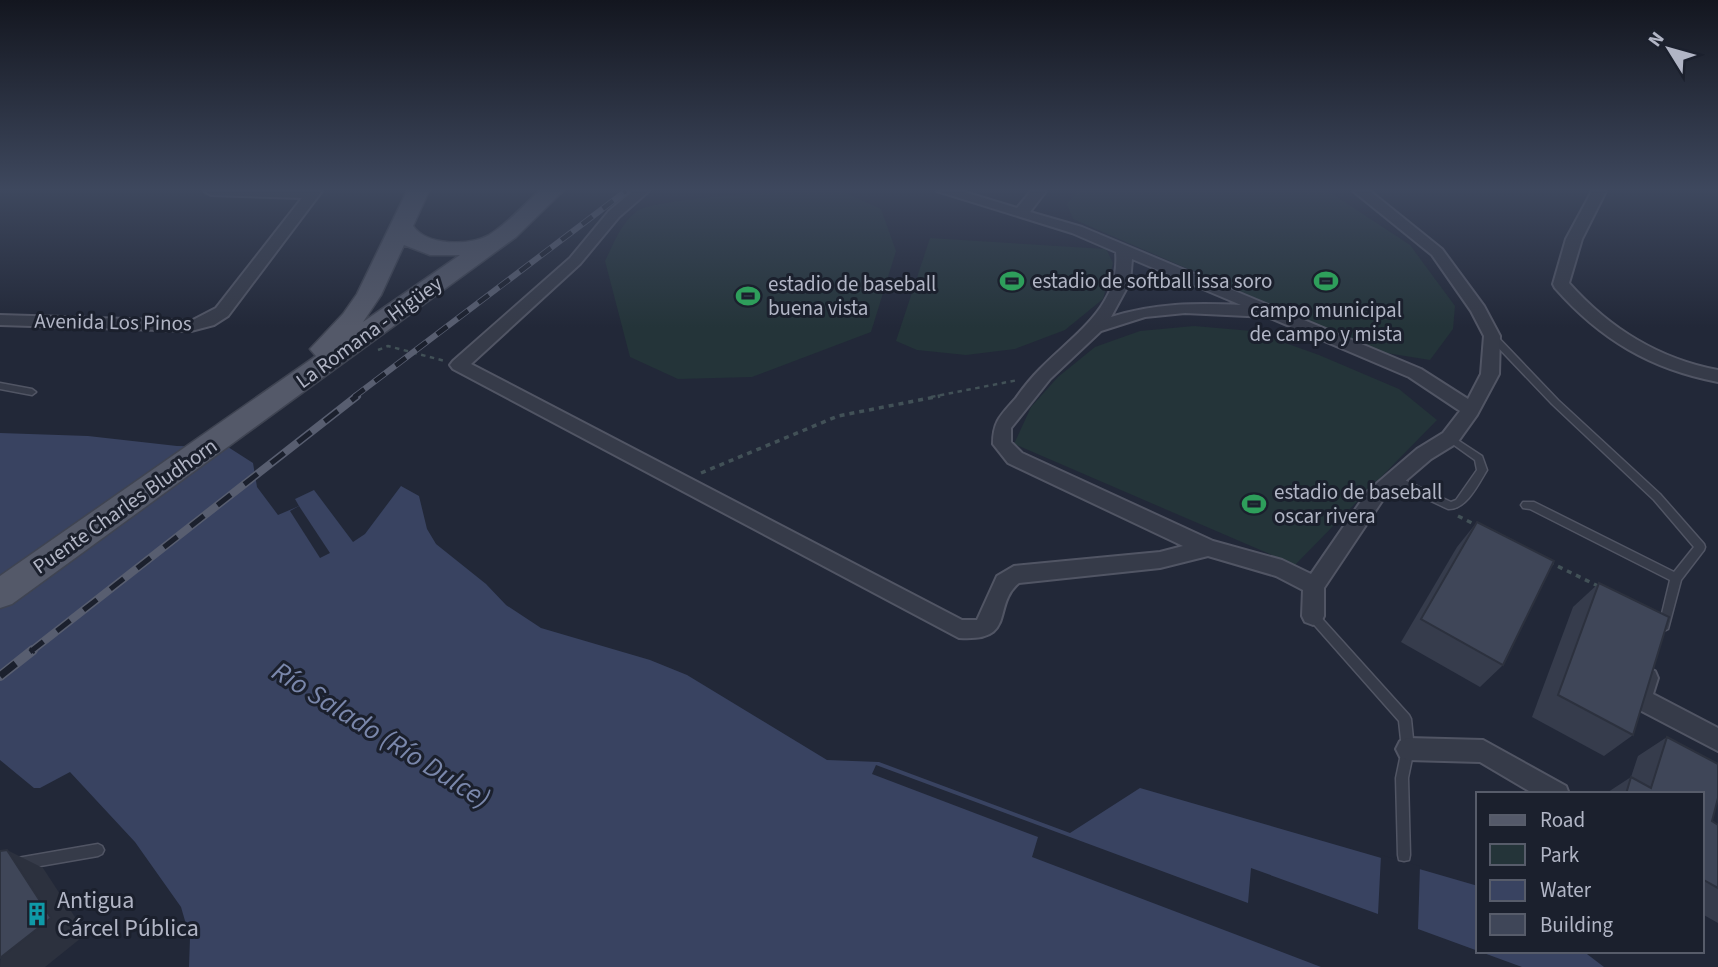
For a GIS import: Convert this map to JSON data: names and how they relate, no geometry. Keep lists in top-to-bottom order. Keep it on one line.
{"streets":{"main road":["La Romana - Higüey","Puente Charles Bludhorn"],"street":["Avenida Los Pinos"]},"crossings":[["La Romana - Higüey","Puente Charles Bludhorn"]],"water":["Río Salado (Río Dulce)"],"places":{"sports":["estadio de softball issa soro","campo municipal de campo y mista","estadio de baseball buena vista","estadio de baseball oscar rivera"],"building":["Antigua Cárcel Pública"]},"legend":["Road","Park","Water","Building"],"north":"top left"}
